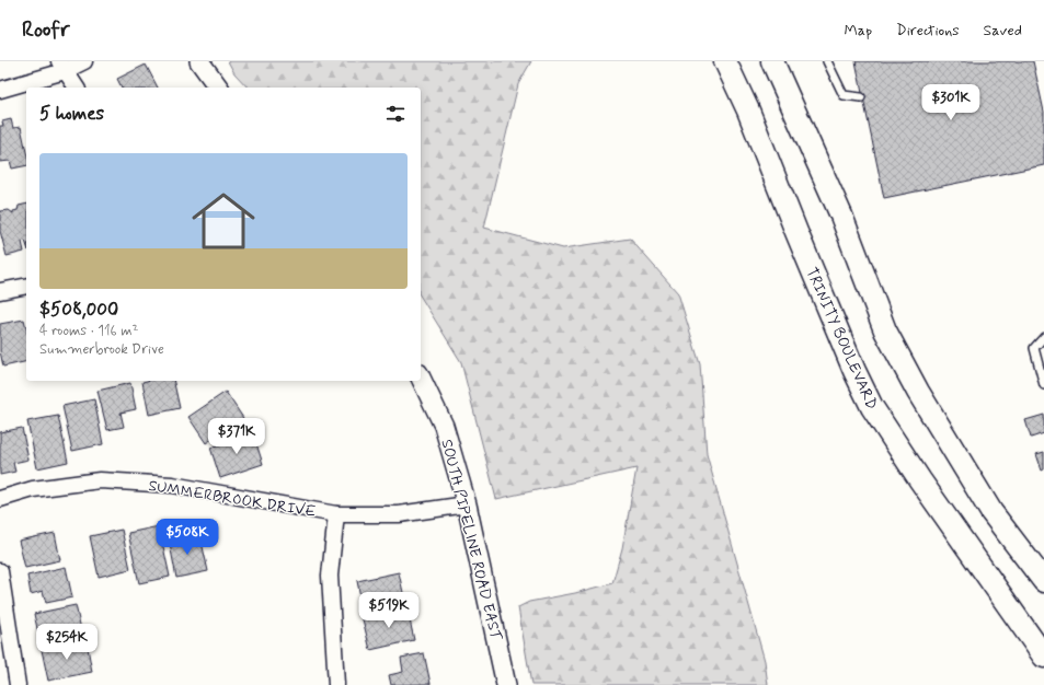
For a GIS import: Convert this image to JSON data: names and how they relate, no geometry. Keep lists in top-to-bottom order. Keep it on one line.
{"streets":{"main road":["TRINITY BOULEVARD"],"street":["SUMMERBROOK DRIVE","SOUTH PIPELINE ROAD EAST"]},"crossings":[["SUMMERBROOK DRIVE","SOUTH PIPELINE ROAD EAST"]],"page":{"header":"Roofr","nav":["Map","Directions","Saved"],"price":["$301K","$371K","$508K","$519K","$254K"],"heading":"5 homes","list":[{"name":"$508,000","note":"4 rooms · 116 m² · Summerbrook Drive"}]}}
